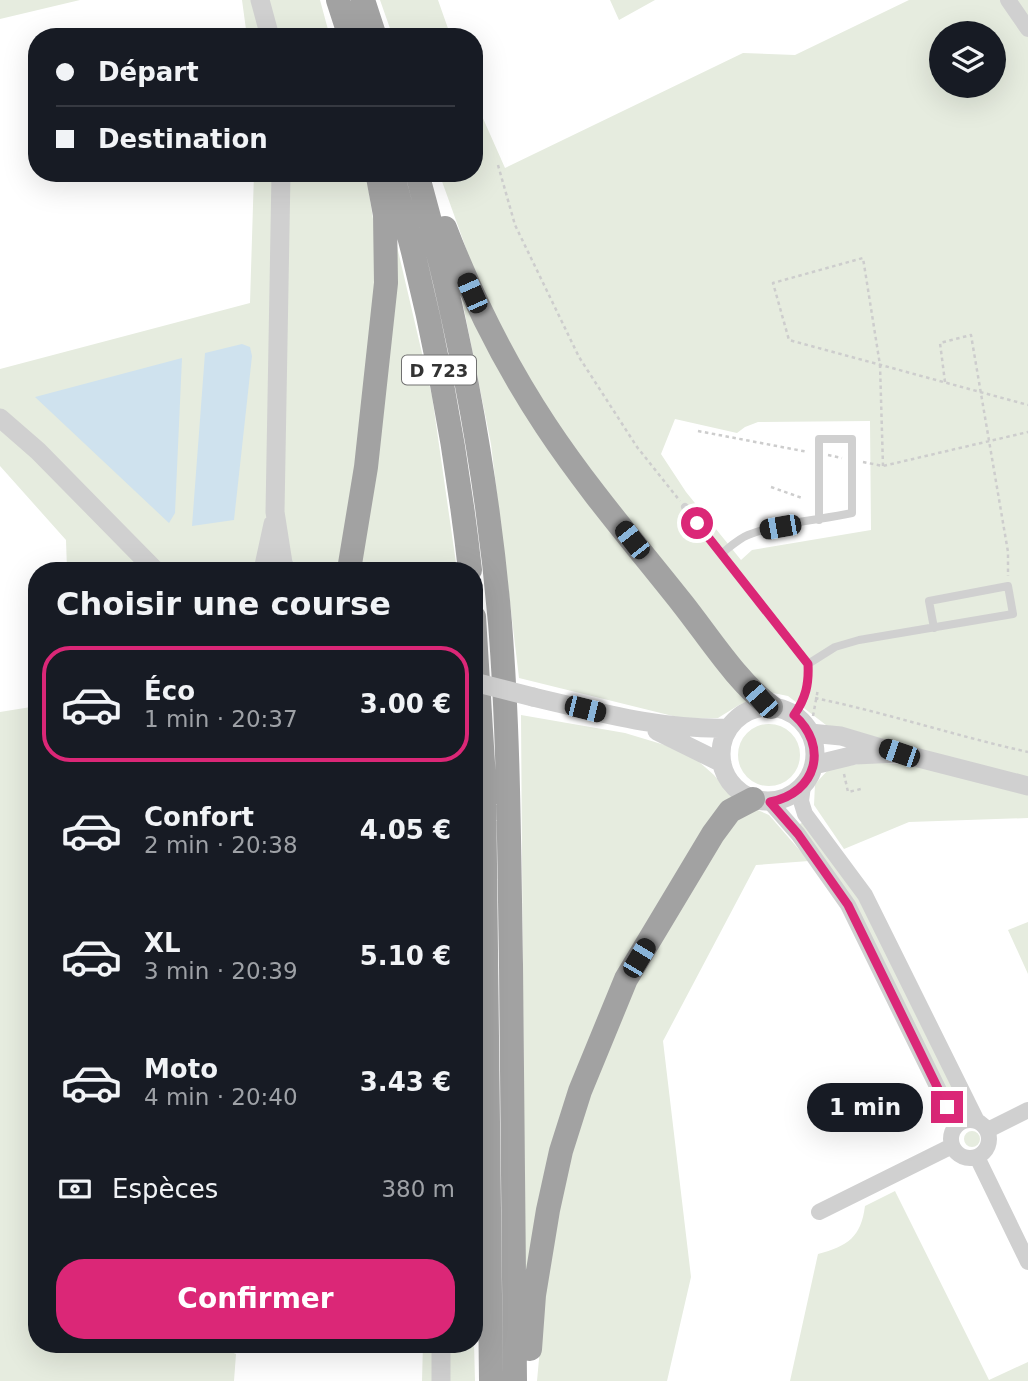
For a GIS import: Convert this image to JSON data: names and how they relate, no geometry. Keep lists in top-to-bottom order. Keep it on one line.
{"streets":{"highway":["D 723"]},"page":{"banner":["Départ","Destination"],"heading":"Choisir une course","list":[{"name":"Éco","note":"1 min · 20:37","value":"3.00 €"},{"name":"Confort","note":"2 min · 20:38","value":"4.05 €"},{"name":"XL","note":"3 min · 20:39","value":"5.10 €"},{"name":"Moto","note":"4 min · 20:40","value":"3.43 €"}],"bubble":"1 min","pay":["Espèces","380 m"],"buttons":"Confirmer"}}
